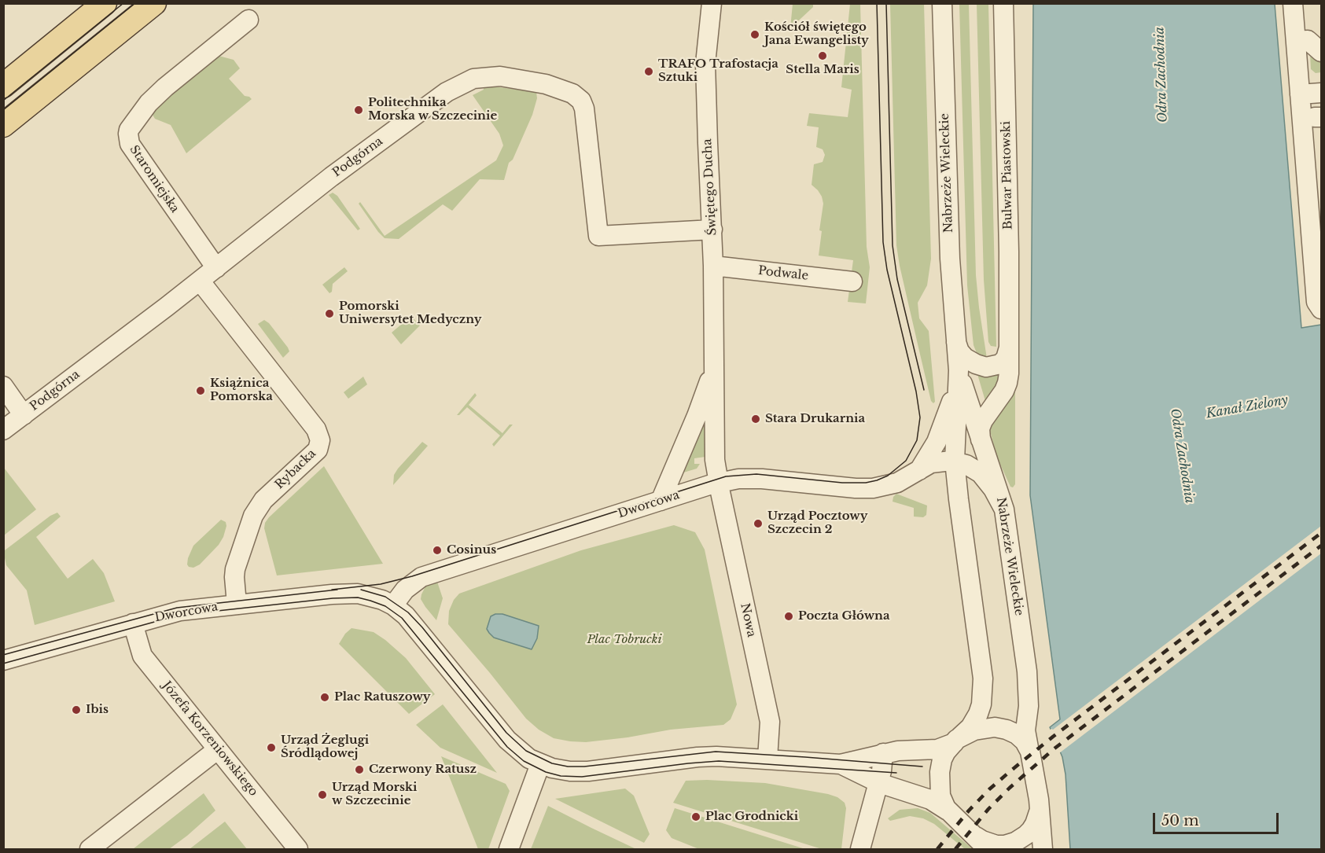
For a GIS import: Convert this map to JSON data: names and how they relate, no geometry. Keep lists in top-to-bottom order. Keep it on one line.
{"streets":{"street":["Podgórna","Nabrzeże Wieleckie","Bulwar Piastowski","Staromiejska","Świętego Ducha","Podwale","Rybacka","Dworcowa","Nowa","Józefa Korzeniowskiego"]},"crossings":[["Podgórna","Staromiejska"],["Podgórna","Świętego Ducha"],["Podgórna","Rybacka"],["Nabrzeże Wieleckie","Bulwar Piastowski"],["Nabrzeże Wieleckie","Dworcowa"],["Świętego Ducha","Podwale"],["Świętego Ducha","Dworcowa"],["Świętego Ducha","Nowa"],["Rybacka","Dworcowa"],["Dworcowa","Nowa"],["Dworcowa","Józefa Korzeniowskiego"]],"water":["Odra Zachodnia","Kanał Zielony"],"parks":["Plac Tobrucki"],"places":["Kościół świętego Jana Ewangelisty","Stella Maris","TRAFO Trafostacja Sztuki","Politechnika Morska w Szczecinie","Pomorski Uniwersytet Medyczny","Książnica Pomorska","Stara Drukarnia","Urząd Pocztowy Szczecin 2","Cosinus","Poczta Główna","Plac Ratuszowy","Ibis","Urząd Żeglugi Śródlądowej","Czerwony Ratusz","Urząd Morski w Szczecinie","Plac Grodnicki"],"scale_bar":"50 m"}
